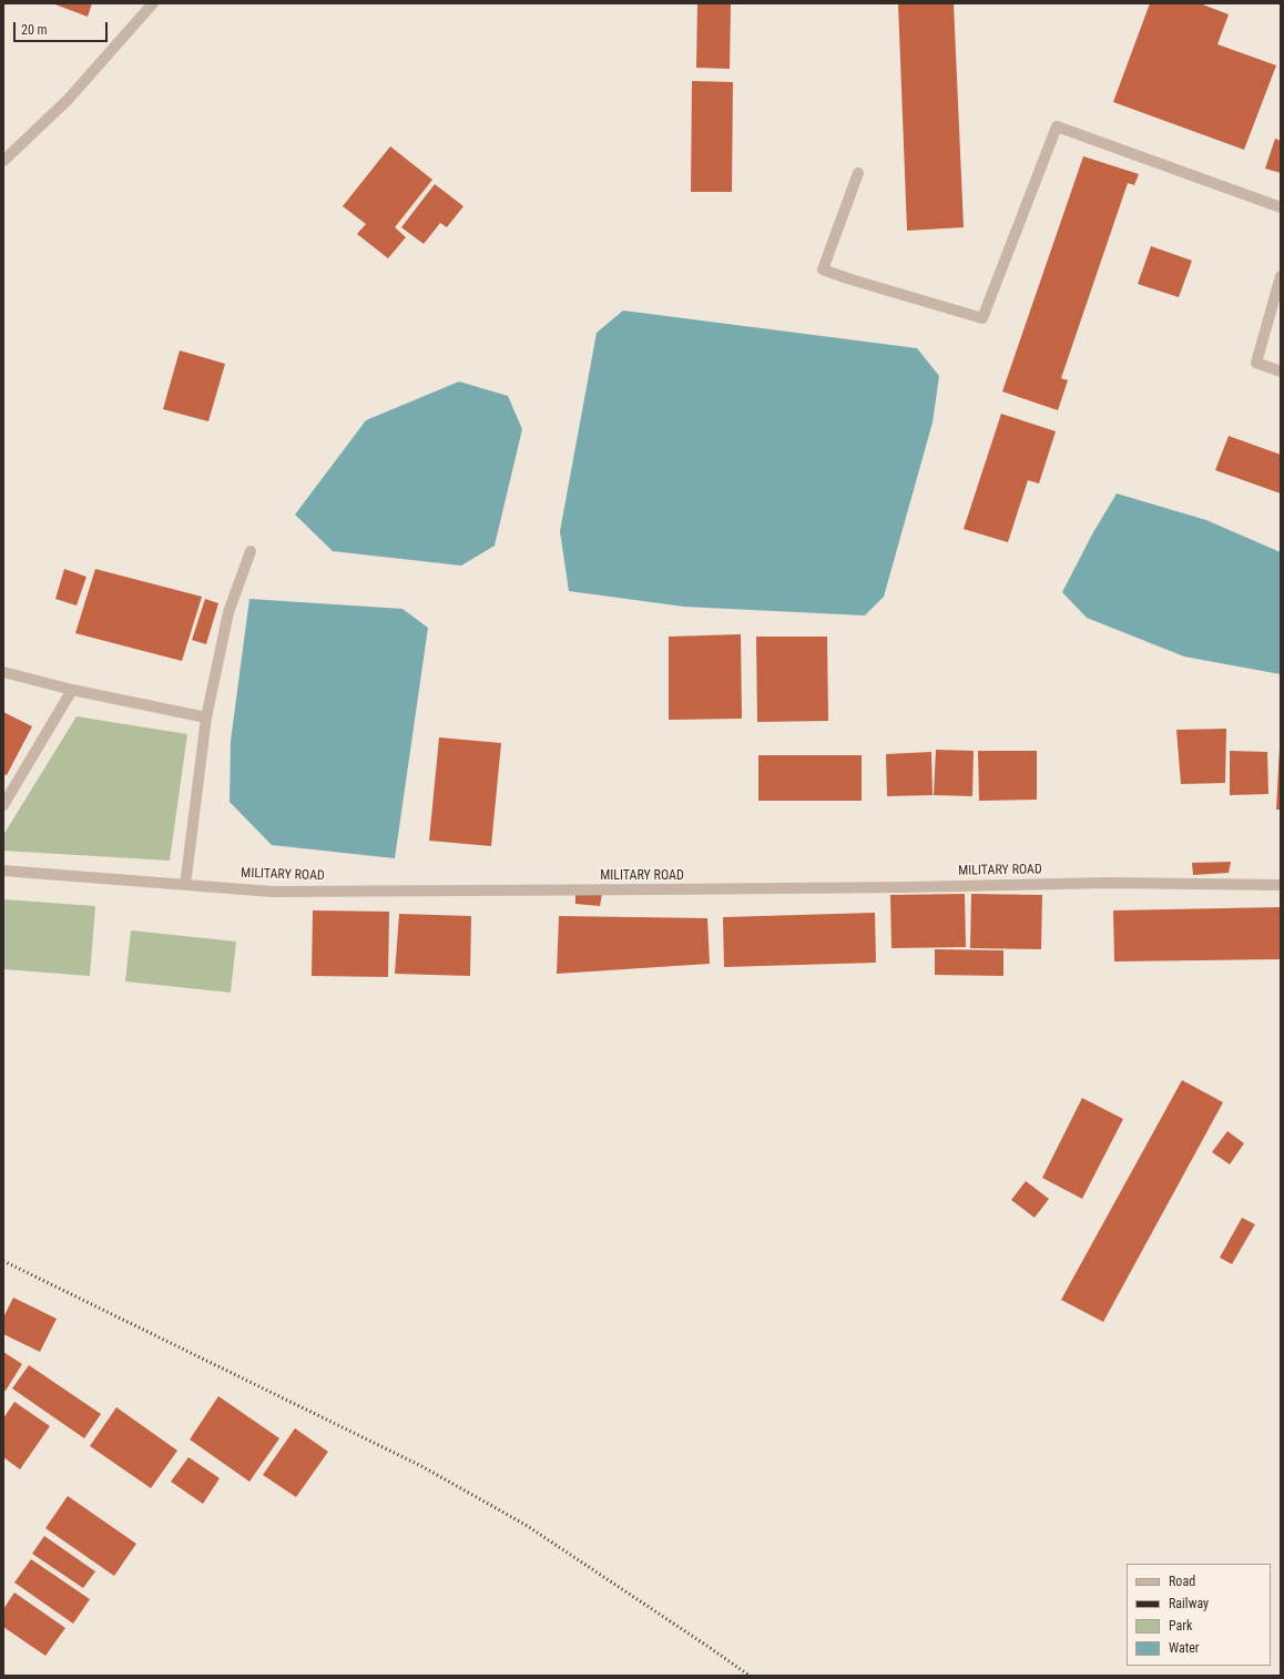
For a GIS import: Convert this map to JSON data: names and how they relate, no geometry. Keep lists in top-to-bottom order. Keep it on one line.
{"streets":{"street":["MILITARY ROAD"]},"legend":["Road","Railway","Park","Water"],"scale_bar":"20 m"}
